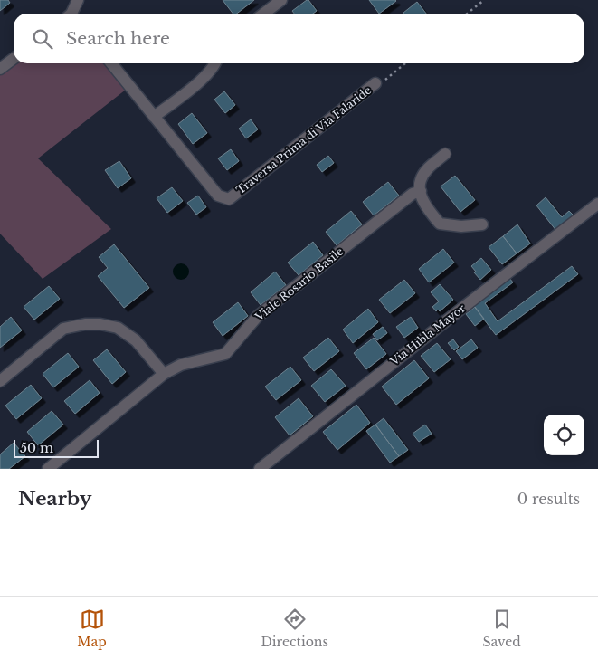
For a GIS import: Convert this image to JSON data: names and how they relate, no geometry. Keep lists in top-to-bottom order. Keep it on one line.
{"streets":{"street":["Traversa Prima di Via Falaride","Viale Rosario Basile","Via Hibla Mayor"]},"scale_bar":"50 m","page":{"search":"Search here","scale":"50 m","heading":["Nearby","0 results"],"nav":["Map","Directions","Saved"]}}
